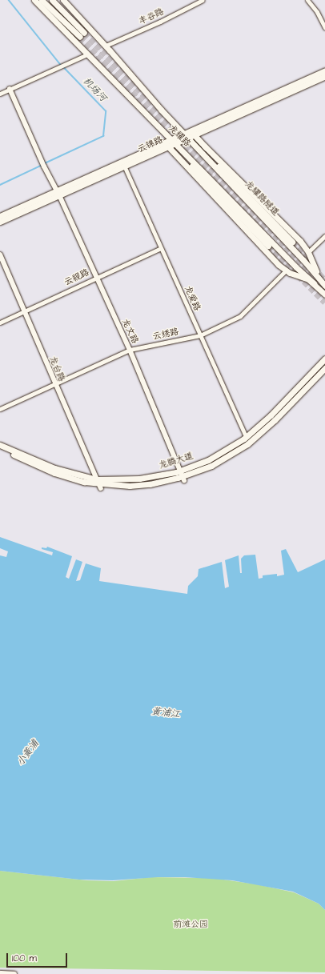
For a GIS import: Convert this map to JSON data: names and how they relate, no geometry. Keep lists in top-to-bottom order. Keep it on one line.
{"streets":{"main road":["龙耀路","云锦路","龙耀路隧道","龙腾大道"],"street":["丰谷路","云视路","龙爱路","龙文路","云绣路","龙台路"]},"crossings":[["丰谷路","龙耀路"],["龙耀路","云锦路"],["龙耀路","龙耀路隧道"],["龙耀路","云绣路"],["云锦路","龙耀路隧道"],["云锦路","龙爱路"],["云锦路","龙文路"],["云视路","龙爱路"],["云视路","龙文路"],["云视路","龙台路"],["龙爱路","云绣路"],["龙爱路","龙腾大道"],["龙文路","云绣路"],["龙文路","龙腾大道"],["云绣路","龙台路"],["龙台路","龙腾大道"]],"water":["机场河","黄浦江","小黄浦"],"parks":["前滩公园"],"scale_bar":"100 m"}
